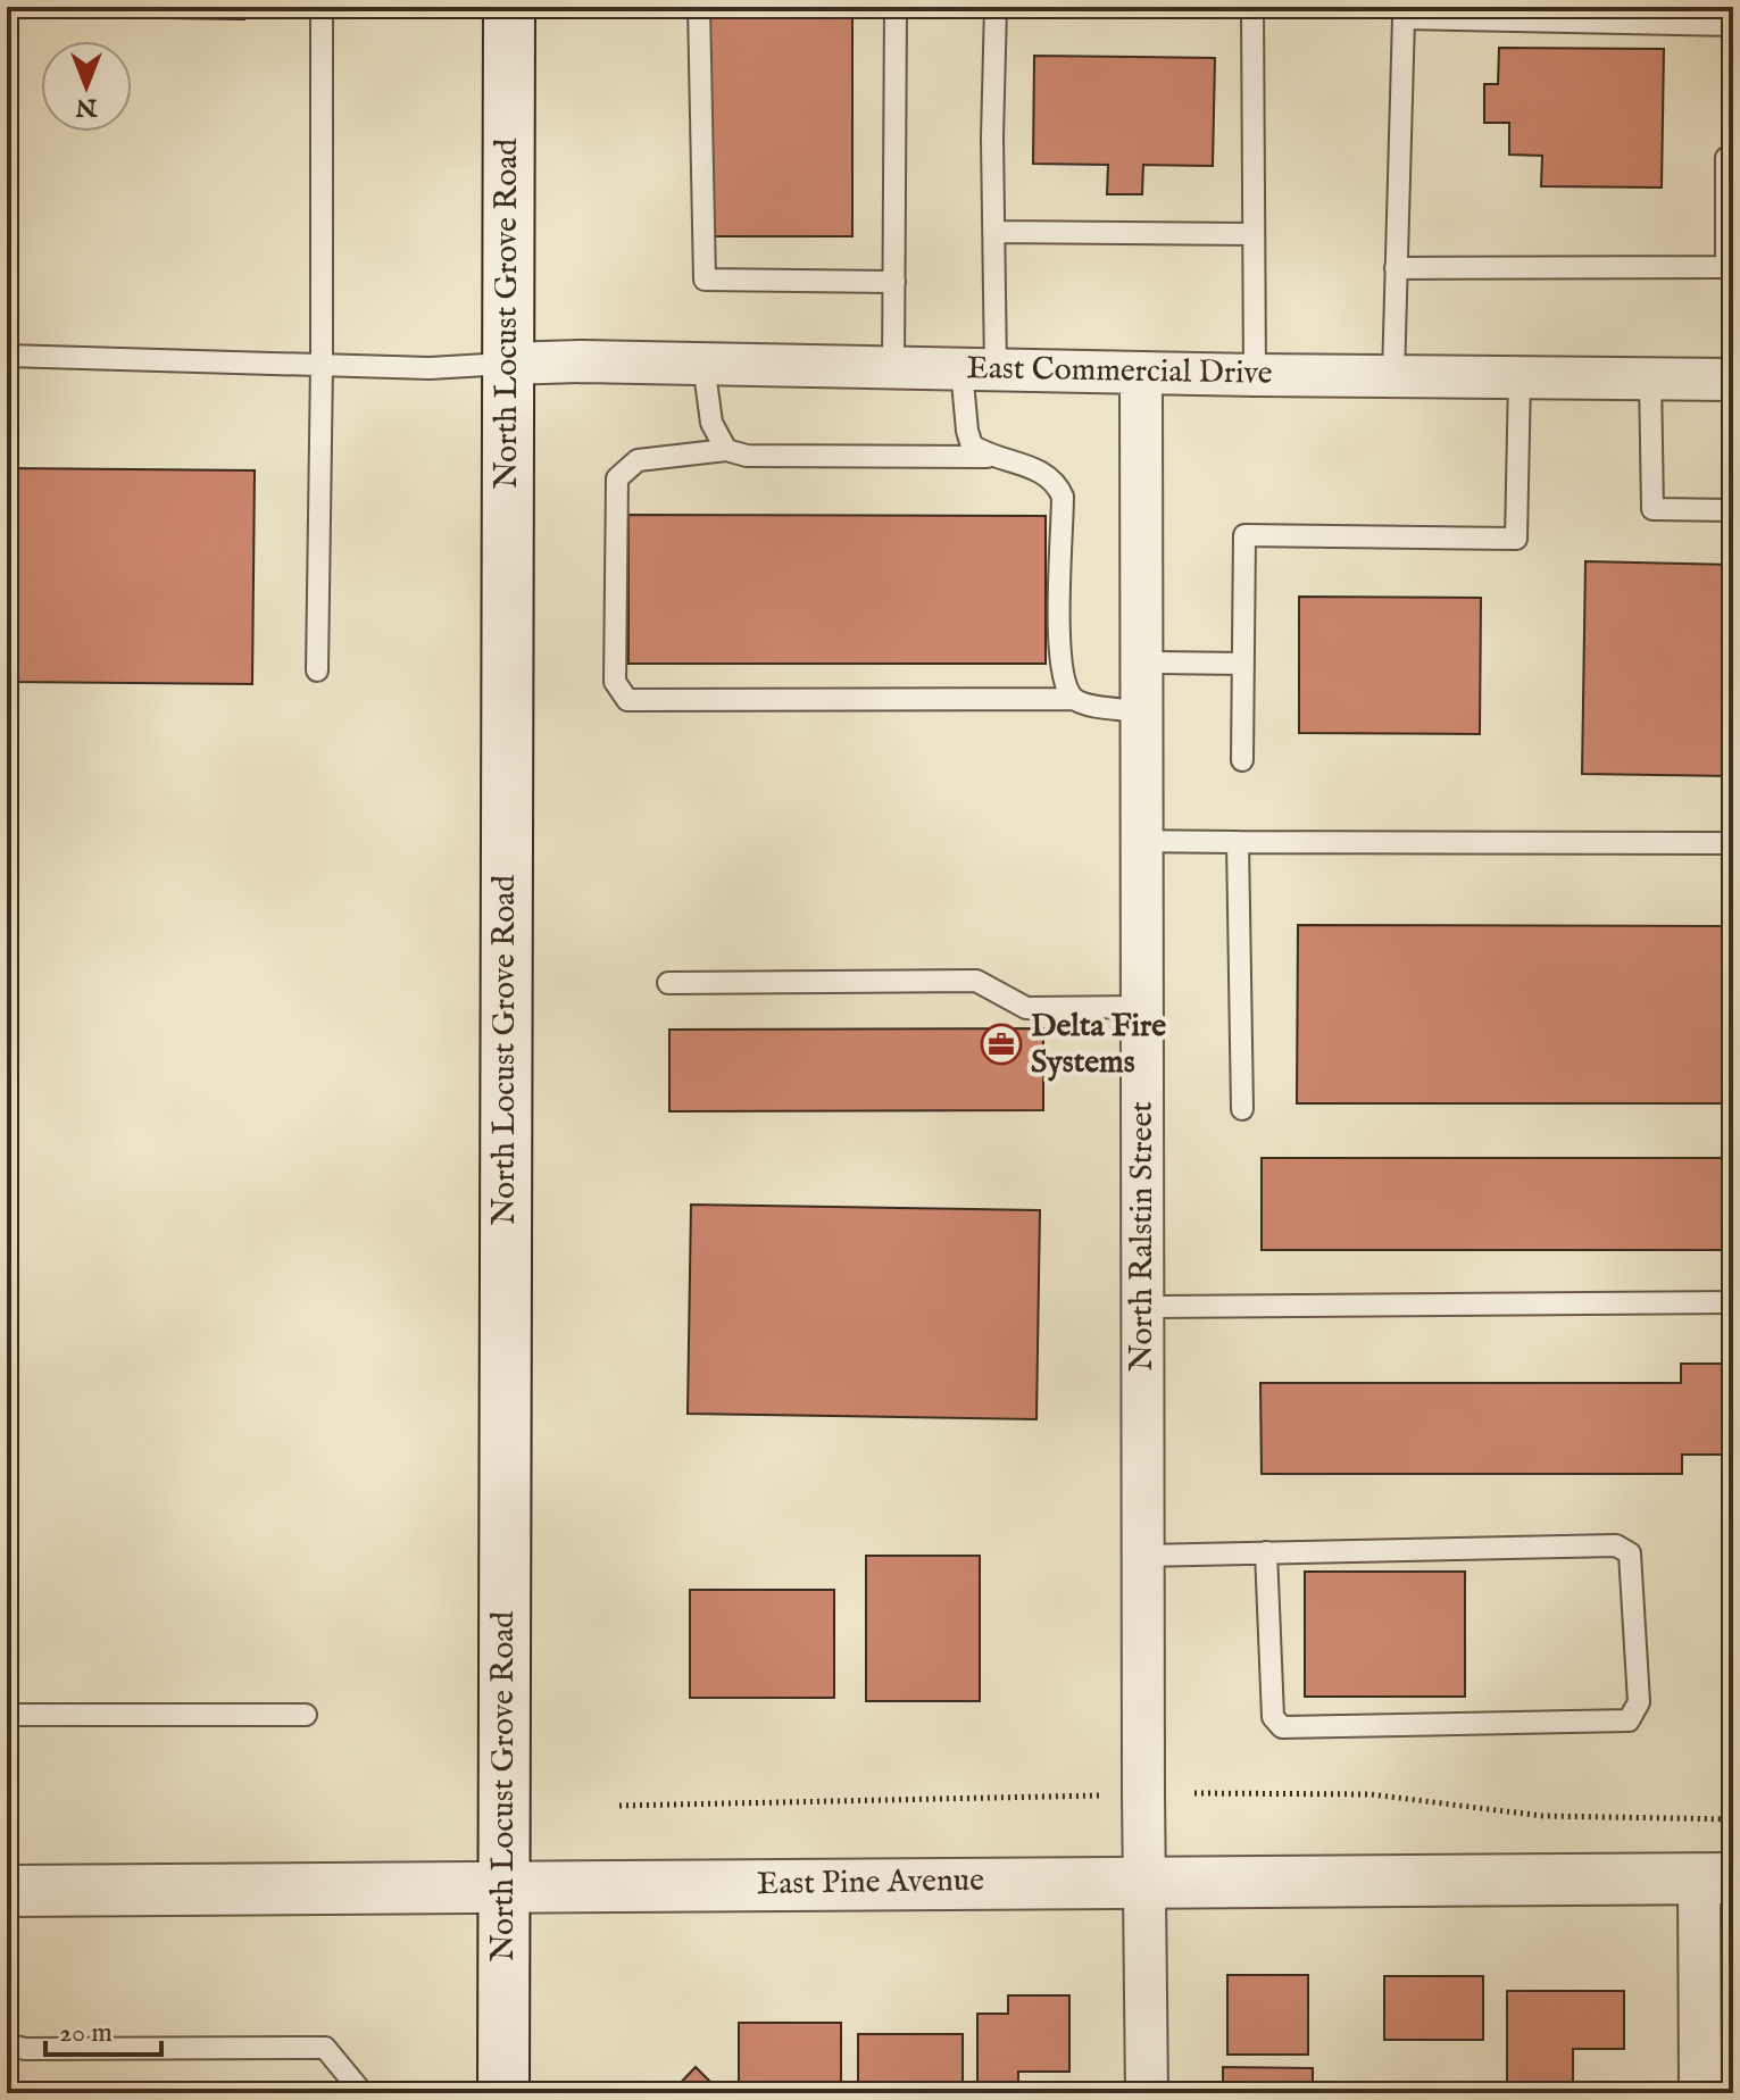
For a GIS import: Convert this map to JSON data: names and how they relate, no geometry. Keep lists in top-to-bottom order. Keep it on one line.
{"streets":{"main road":["North Locust Grove Road","East Pine Avenue"],"street":["East Commercial Drive","North Ralstin Street"]},"crossings":[["North Locust Grove Road","East Commercial Drive"],["North Locust Grove Road","East Pine Avenue"],["East Commercial Drive","North Ralstin Street"],["North Ralstin Street","East Pine Avenue"]],"places":{"office":["Delta Fire Systems"]},"scale_bar":"20 m","north":"bottom"}
